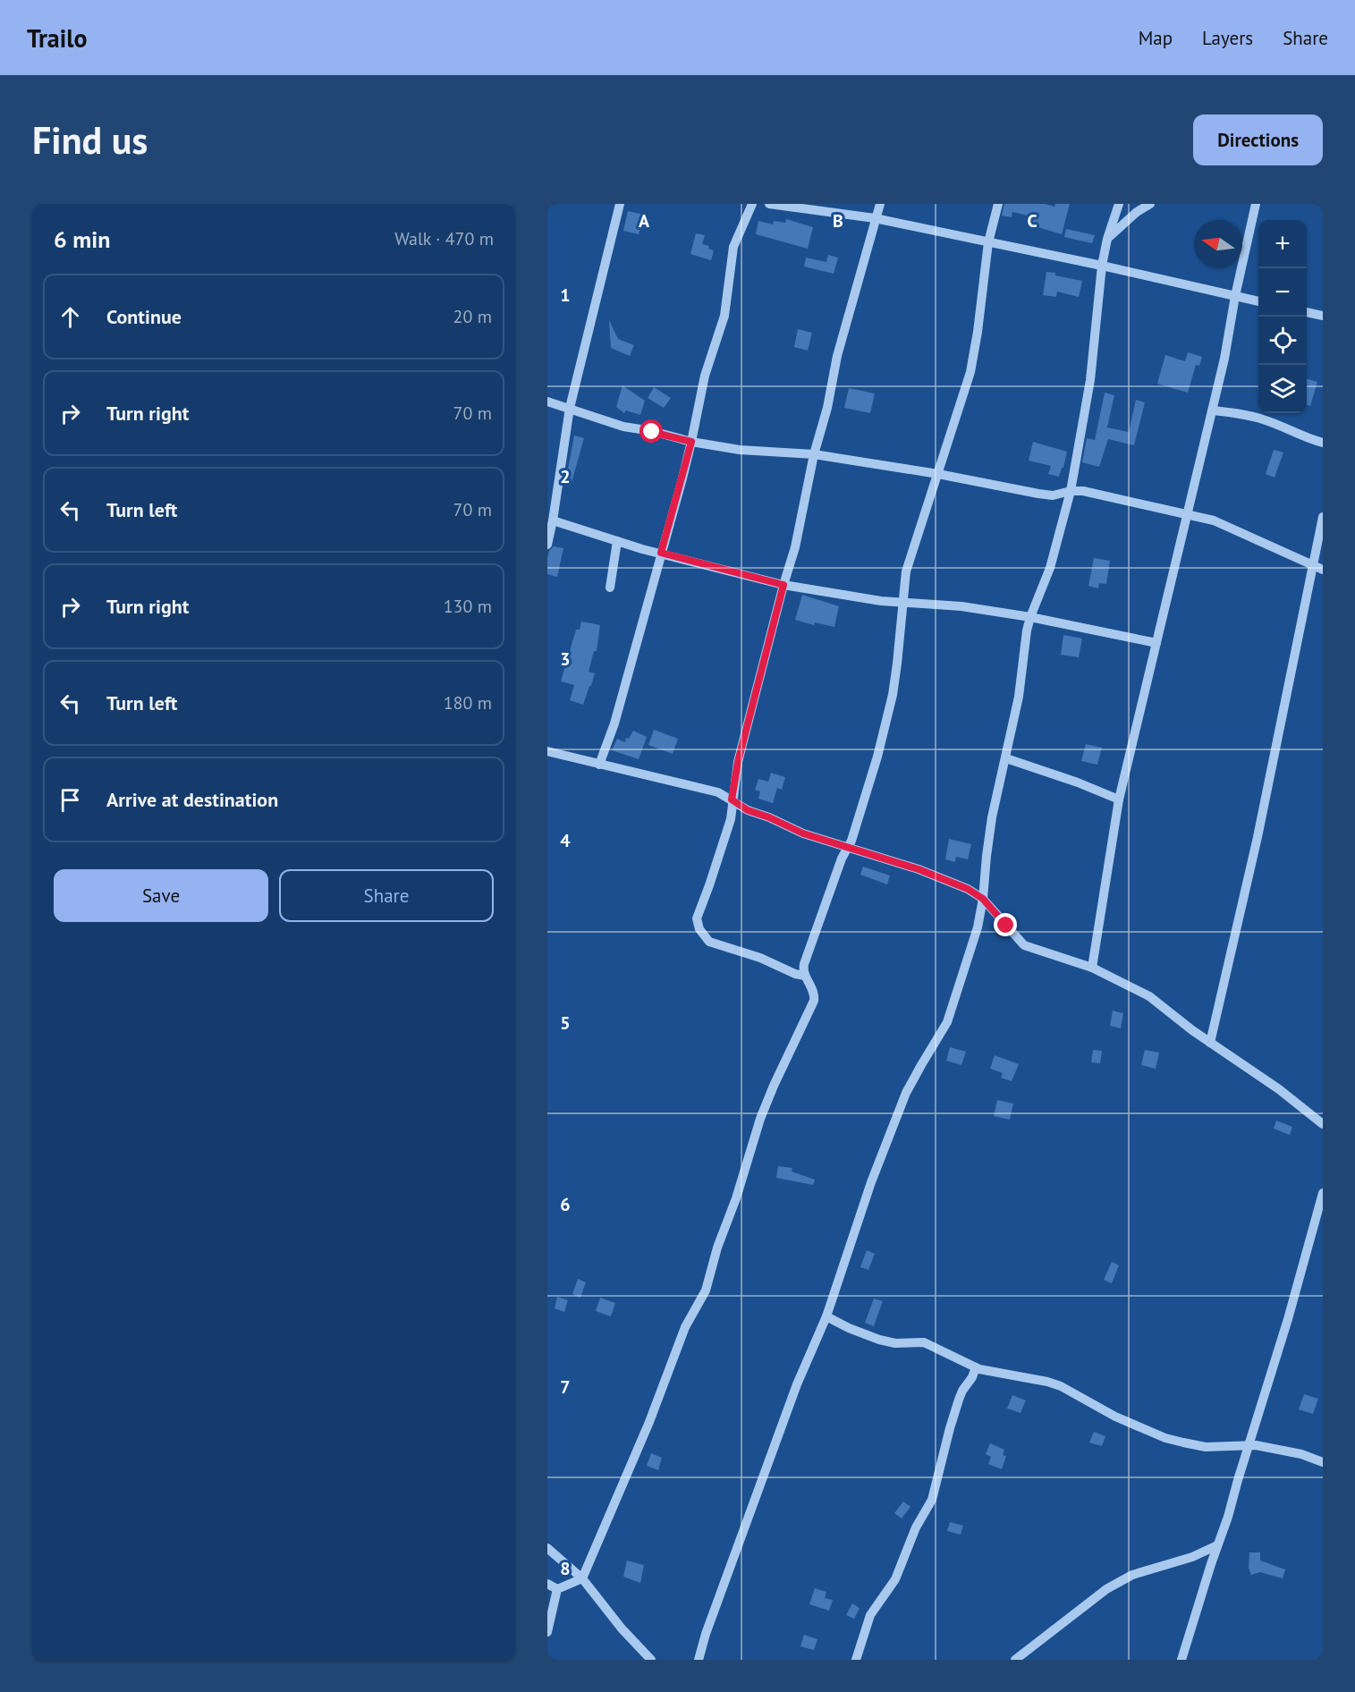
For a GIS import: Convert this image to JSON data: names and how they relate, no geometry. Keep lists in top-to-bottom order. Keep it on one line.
{"north":"left","page":{"header":"Trailo","nav":["Map","Layers","Share"],"buttons":["Directions",["Save","Share"]],"title":"Find us","heading":["6 min","Walk · 470 m"],"map_buttons":["+","−"],"list":[["Continue","20 m"],["Turn right","70 m"],["Turn left","70 m"],["Turn right","130 m"],["Turn left","180 m"],"Arrive at destination"]},"grid":{"columns":["A","B","C"],"rows":["1","2","3","4","5","6","7","8"]}}
